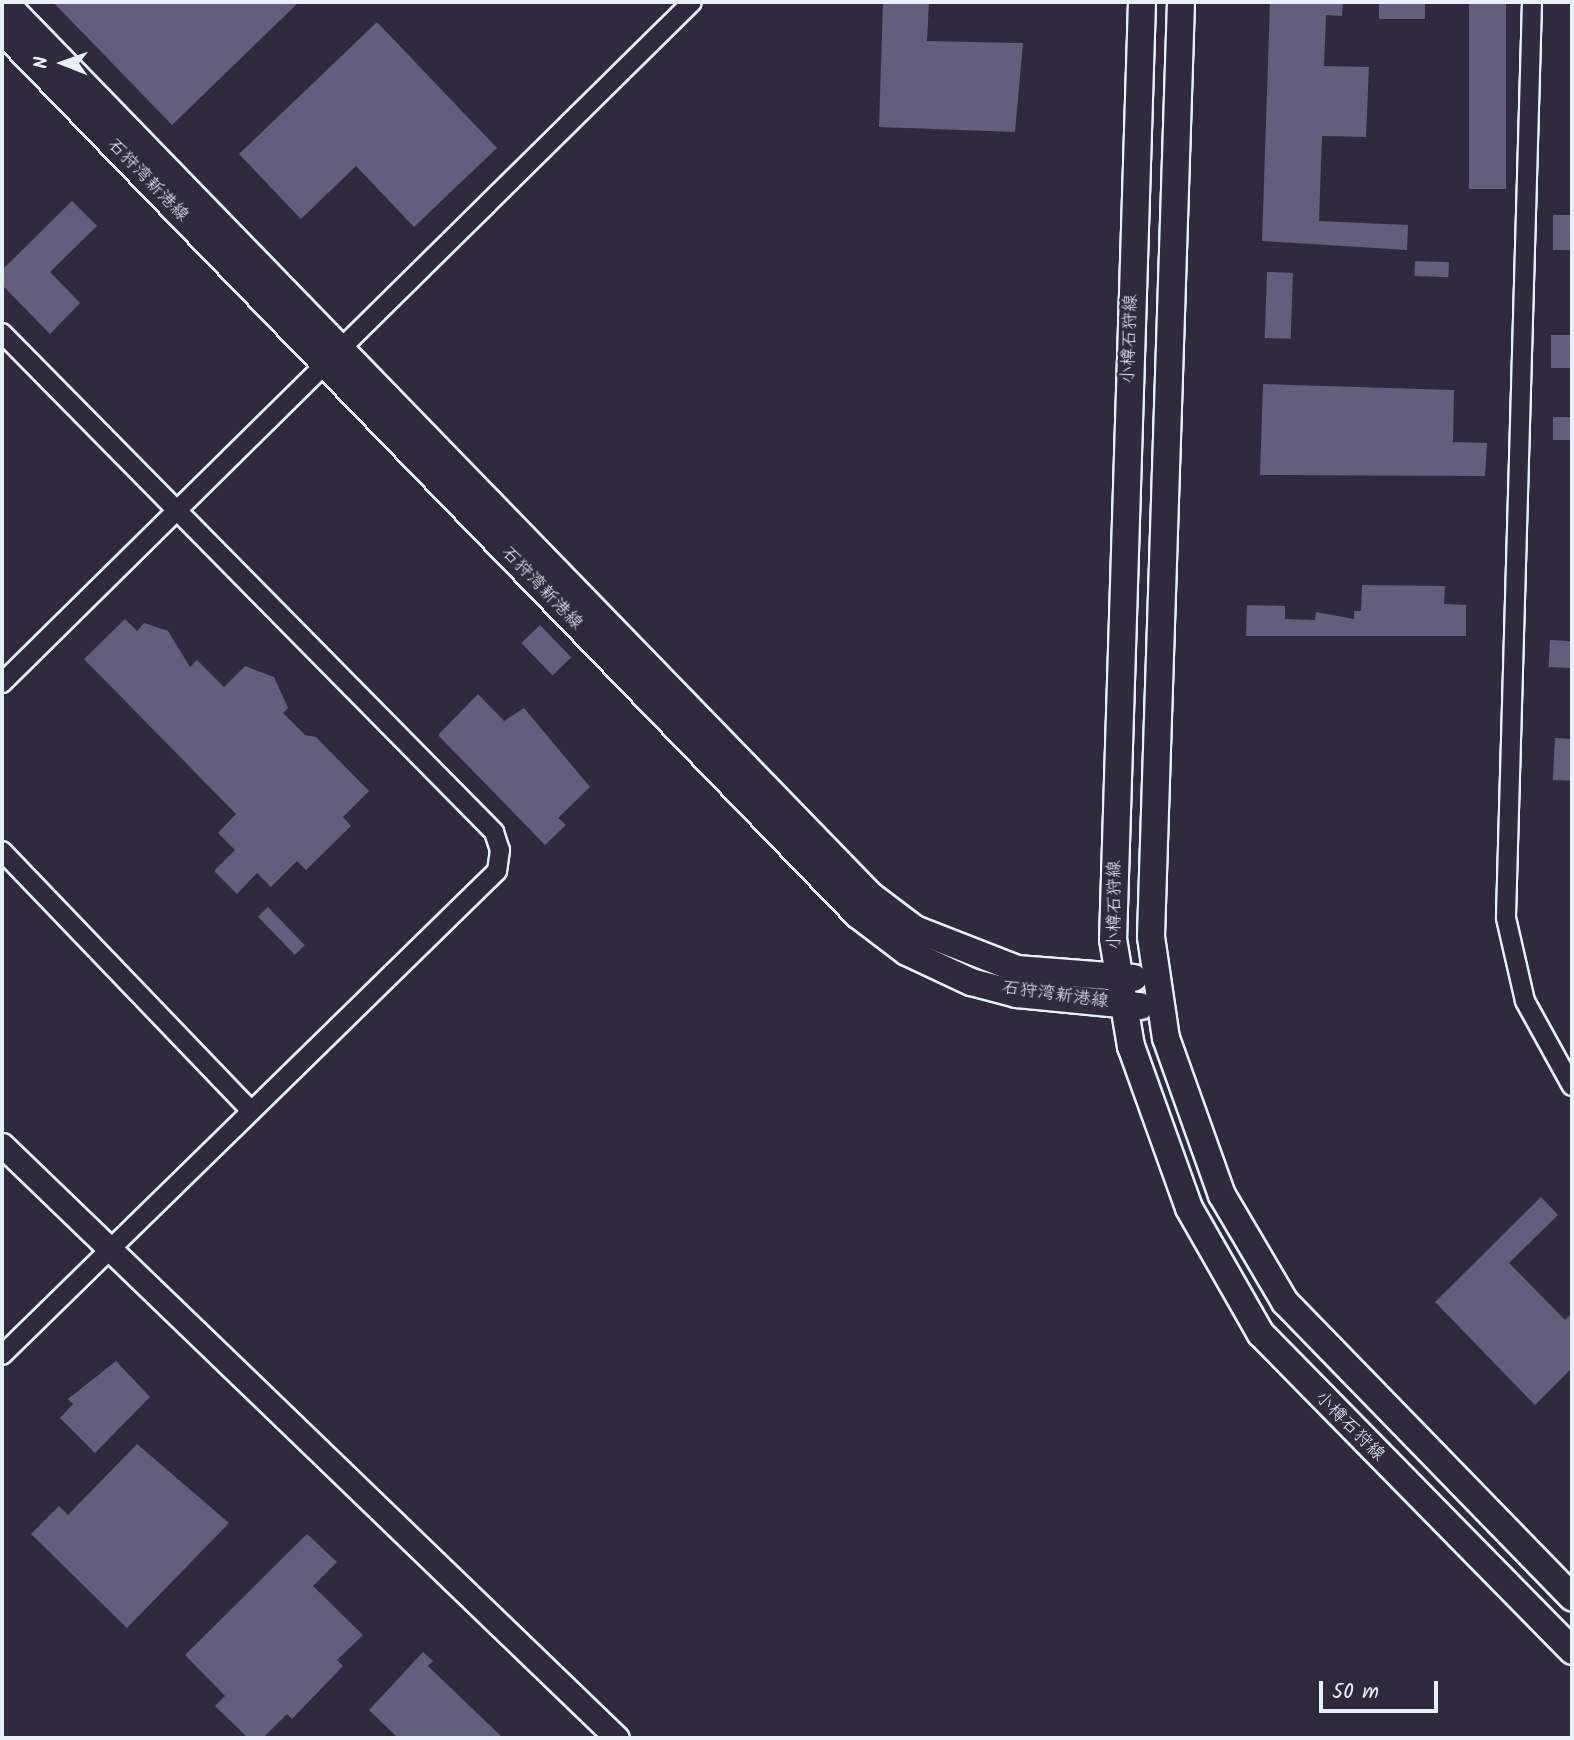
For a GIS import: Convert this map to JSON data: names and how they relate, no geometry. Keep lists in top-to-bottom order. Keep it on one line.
{"streets":{"main road":["石狩湾新港線","小樽石狩線"]},"crossings":[["石狩湾新港線","小樽石狩線"]],"scale_bar":"50 m","north":"left"}
